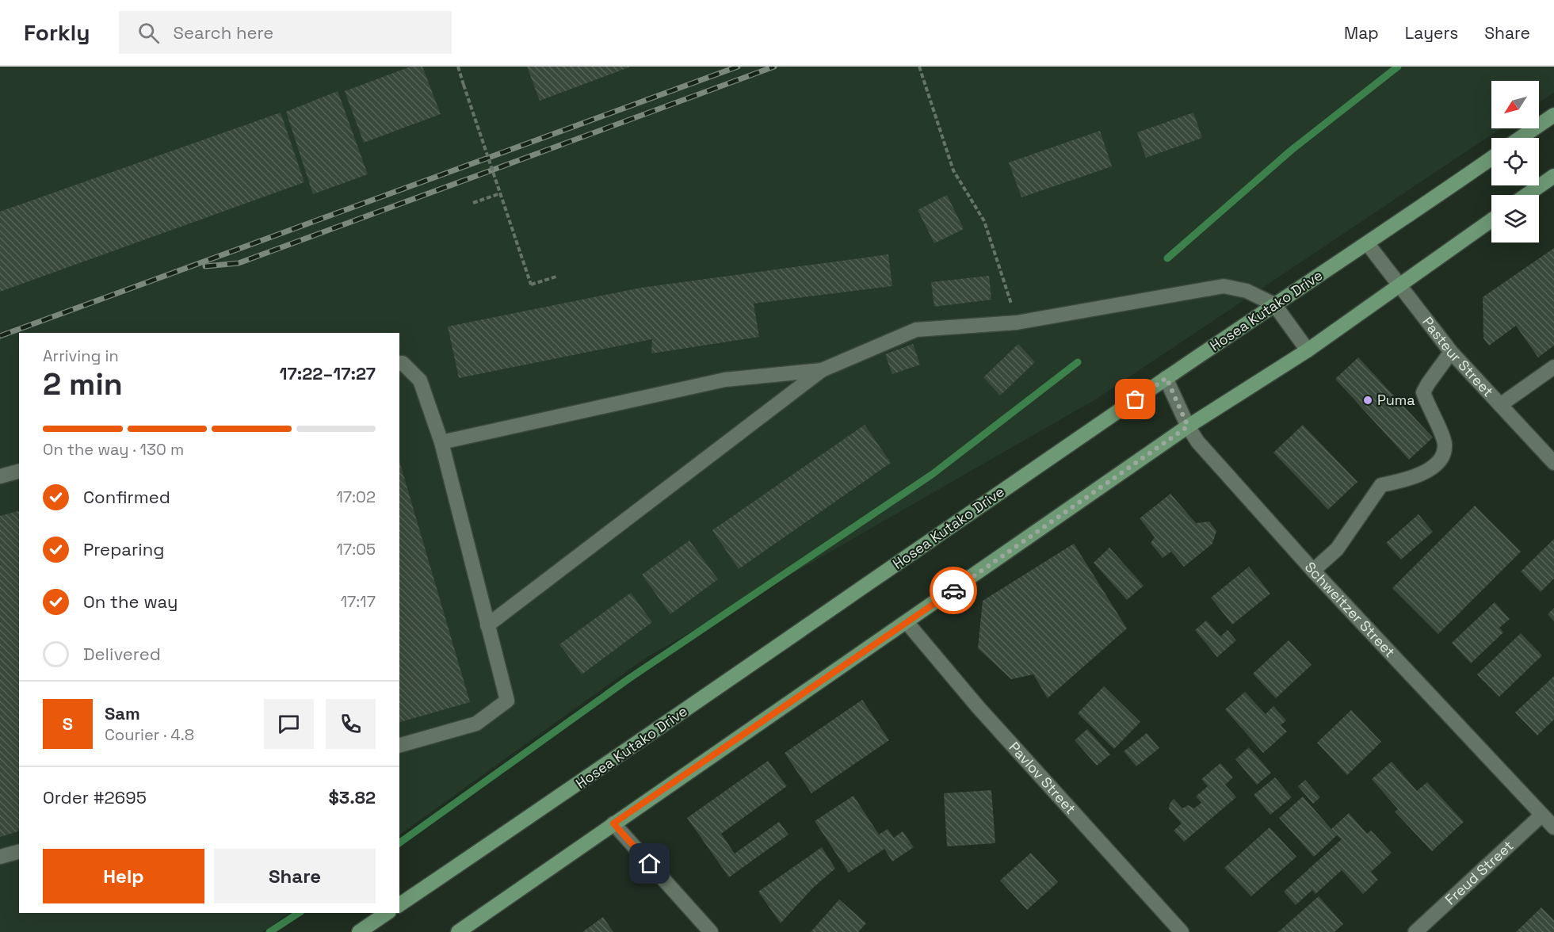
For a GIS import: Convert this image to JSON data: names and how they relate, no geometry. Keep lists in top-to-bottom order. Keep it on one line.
{"streets":{"main road":["Hosea Kutako Drive"],"street":["Pasteur Street","Schweitzer Street","Pavlov Street","Freud Street"]},"crossings":[["Hosea Kutako Drive","Pasteur Street"],["Hosea Kutako Drive","Schweitzer Street"],["Schweitzer Street","Freud Street"]],"places":["Puma"],"north":"bottom left","page":{"header":"Forkly","search":"Search here","nav":["Map","Layers","Share"],"heading":["2 min","Arriving in","17:22–17:27"],"panel":["Sam","Courier · 4.8","Order #2695","$3.82"],"bar":"On the way · 130 m","list":[["Confirmed","17:02"],["Preparing","17:05"],["On the way","17:17"],"Delivered"],"round":"S","buttons":["Help","Share"]}}
